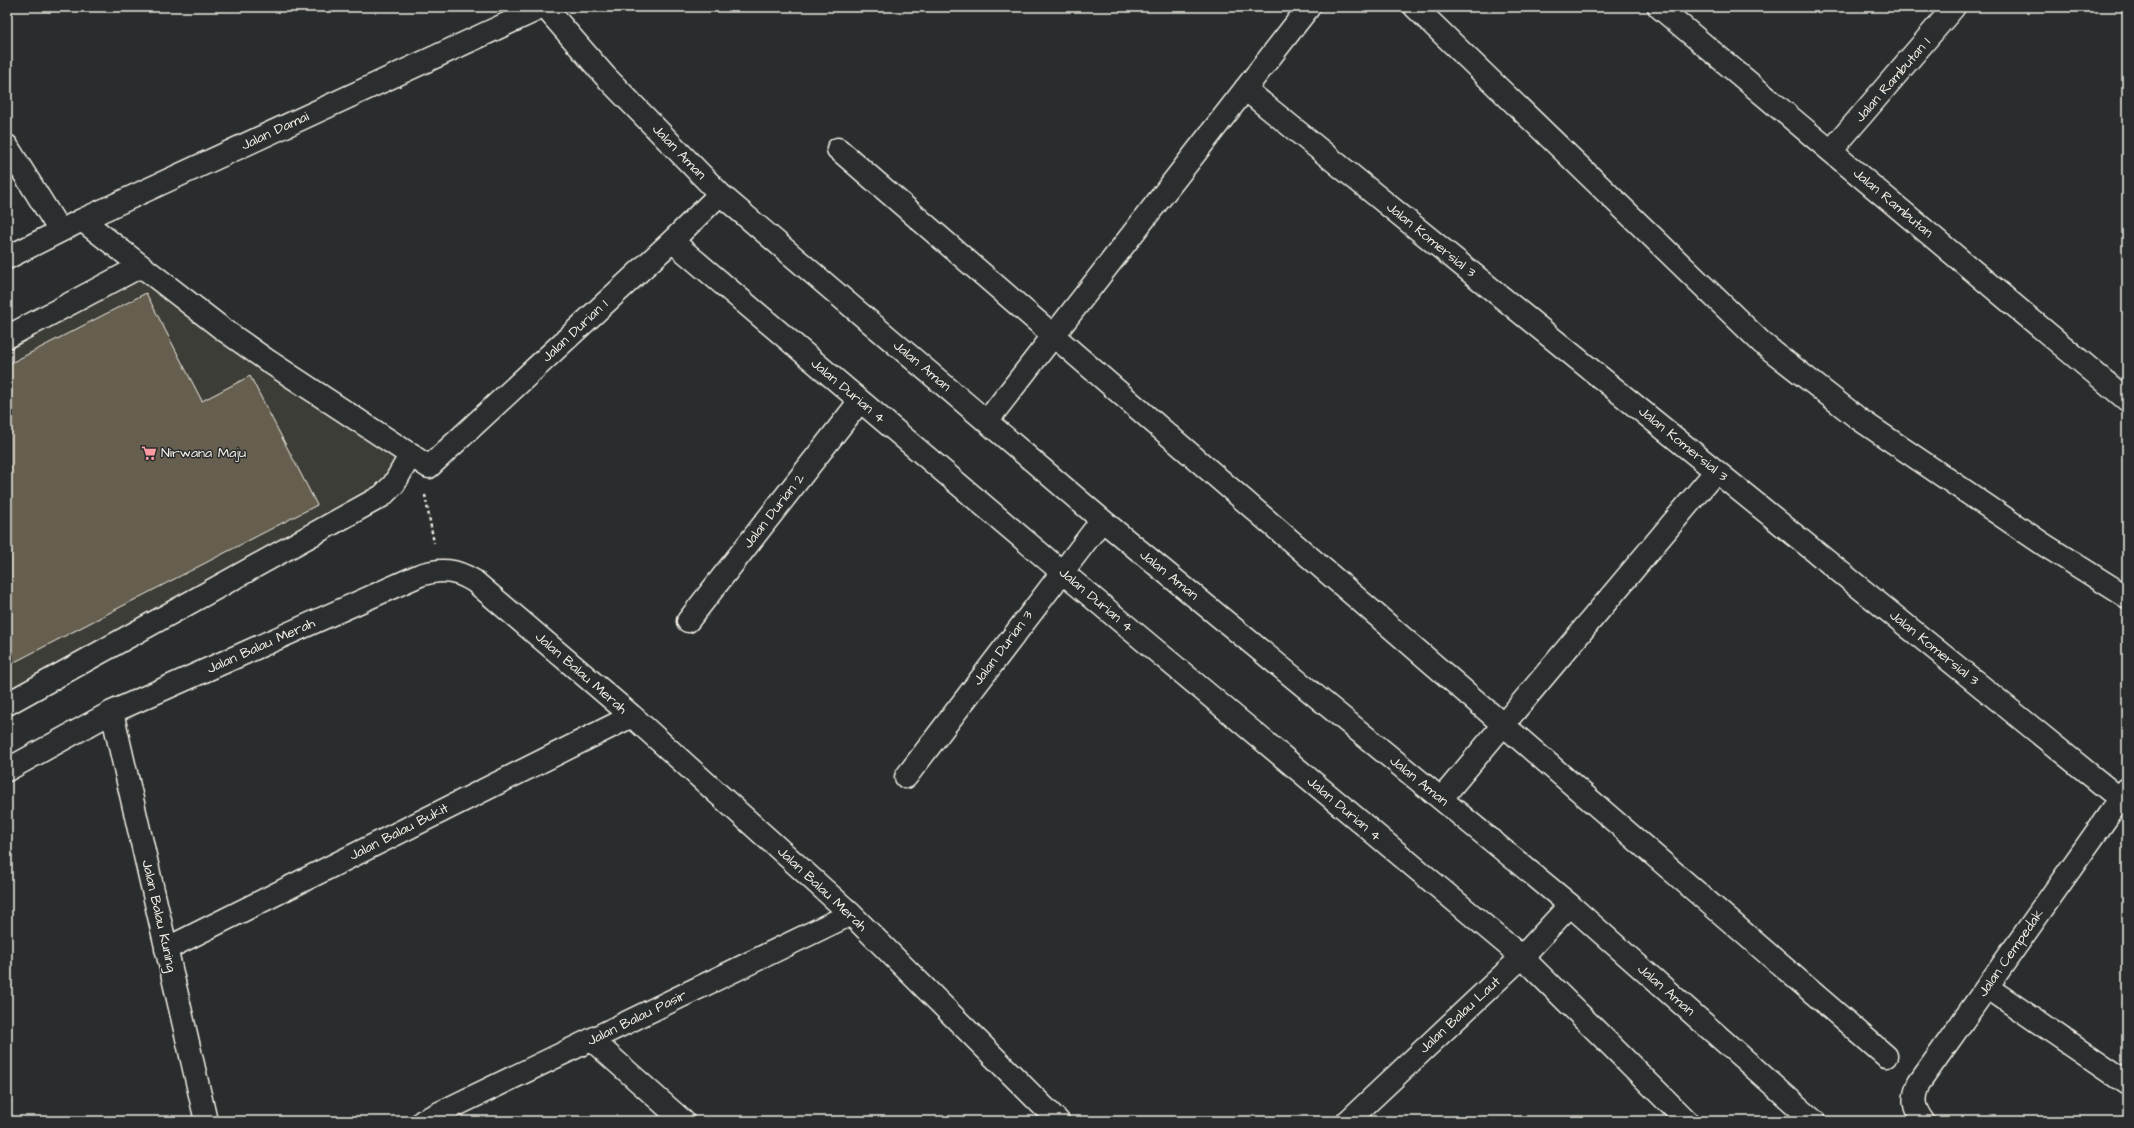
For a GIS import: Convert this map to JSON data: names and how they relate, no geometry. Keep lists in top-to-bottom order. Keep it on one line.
{"streets":{"street":["Jalan Rambutan 1","Jalan Damai","Jalan Aman","Jalan Rambutan","Jalan Komersial 3","Jalan Durian 1","Jalan Durian 4","Jalan Durian 2","Jalan Balau Merah","Jalan Durian 3","Jalan Balau Bukit","Jalan Balau Kuning","Jalan Cempedak","Jalan Balau Laut","Jalan Balau Pasir"]},"crossings":[["Jalan Rambutan 1","Jalan Rambutan"],["Jalan Damai","Jalan Aman"],["Jalan Aman","Jalan Durian 1"],["Jalan Aman","Jalan Durian 3"],["Jalan Aman","Jalan Balau Laut"],["Jalan Komersial 3","Jalan Cempedak"],["Jalan Durian 1","Jalan Durian 4"],["Jalan Durian 4","Jalan Durian 2"],["Jalan Durian 4","Jalan Durian 3"],["Jalan Durian 4","Jalan Balau Laut"],["Jalan Balau Merah","Jalan Balau Bukit"],["Jalan Balau Merah","Jalan Balau Kuning"],["Jalan Balau Merah","Jalan Balau Pasir"],["Jalan Balau Bukit","Jalan Balau Kuning"]],"places":{"supermarket":["Nirwana Maju"]}}
